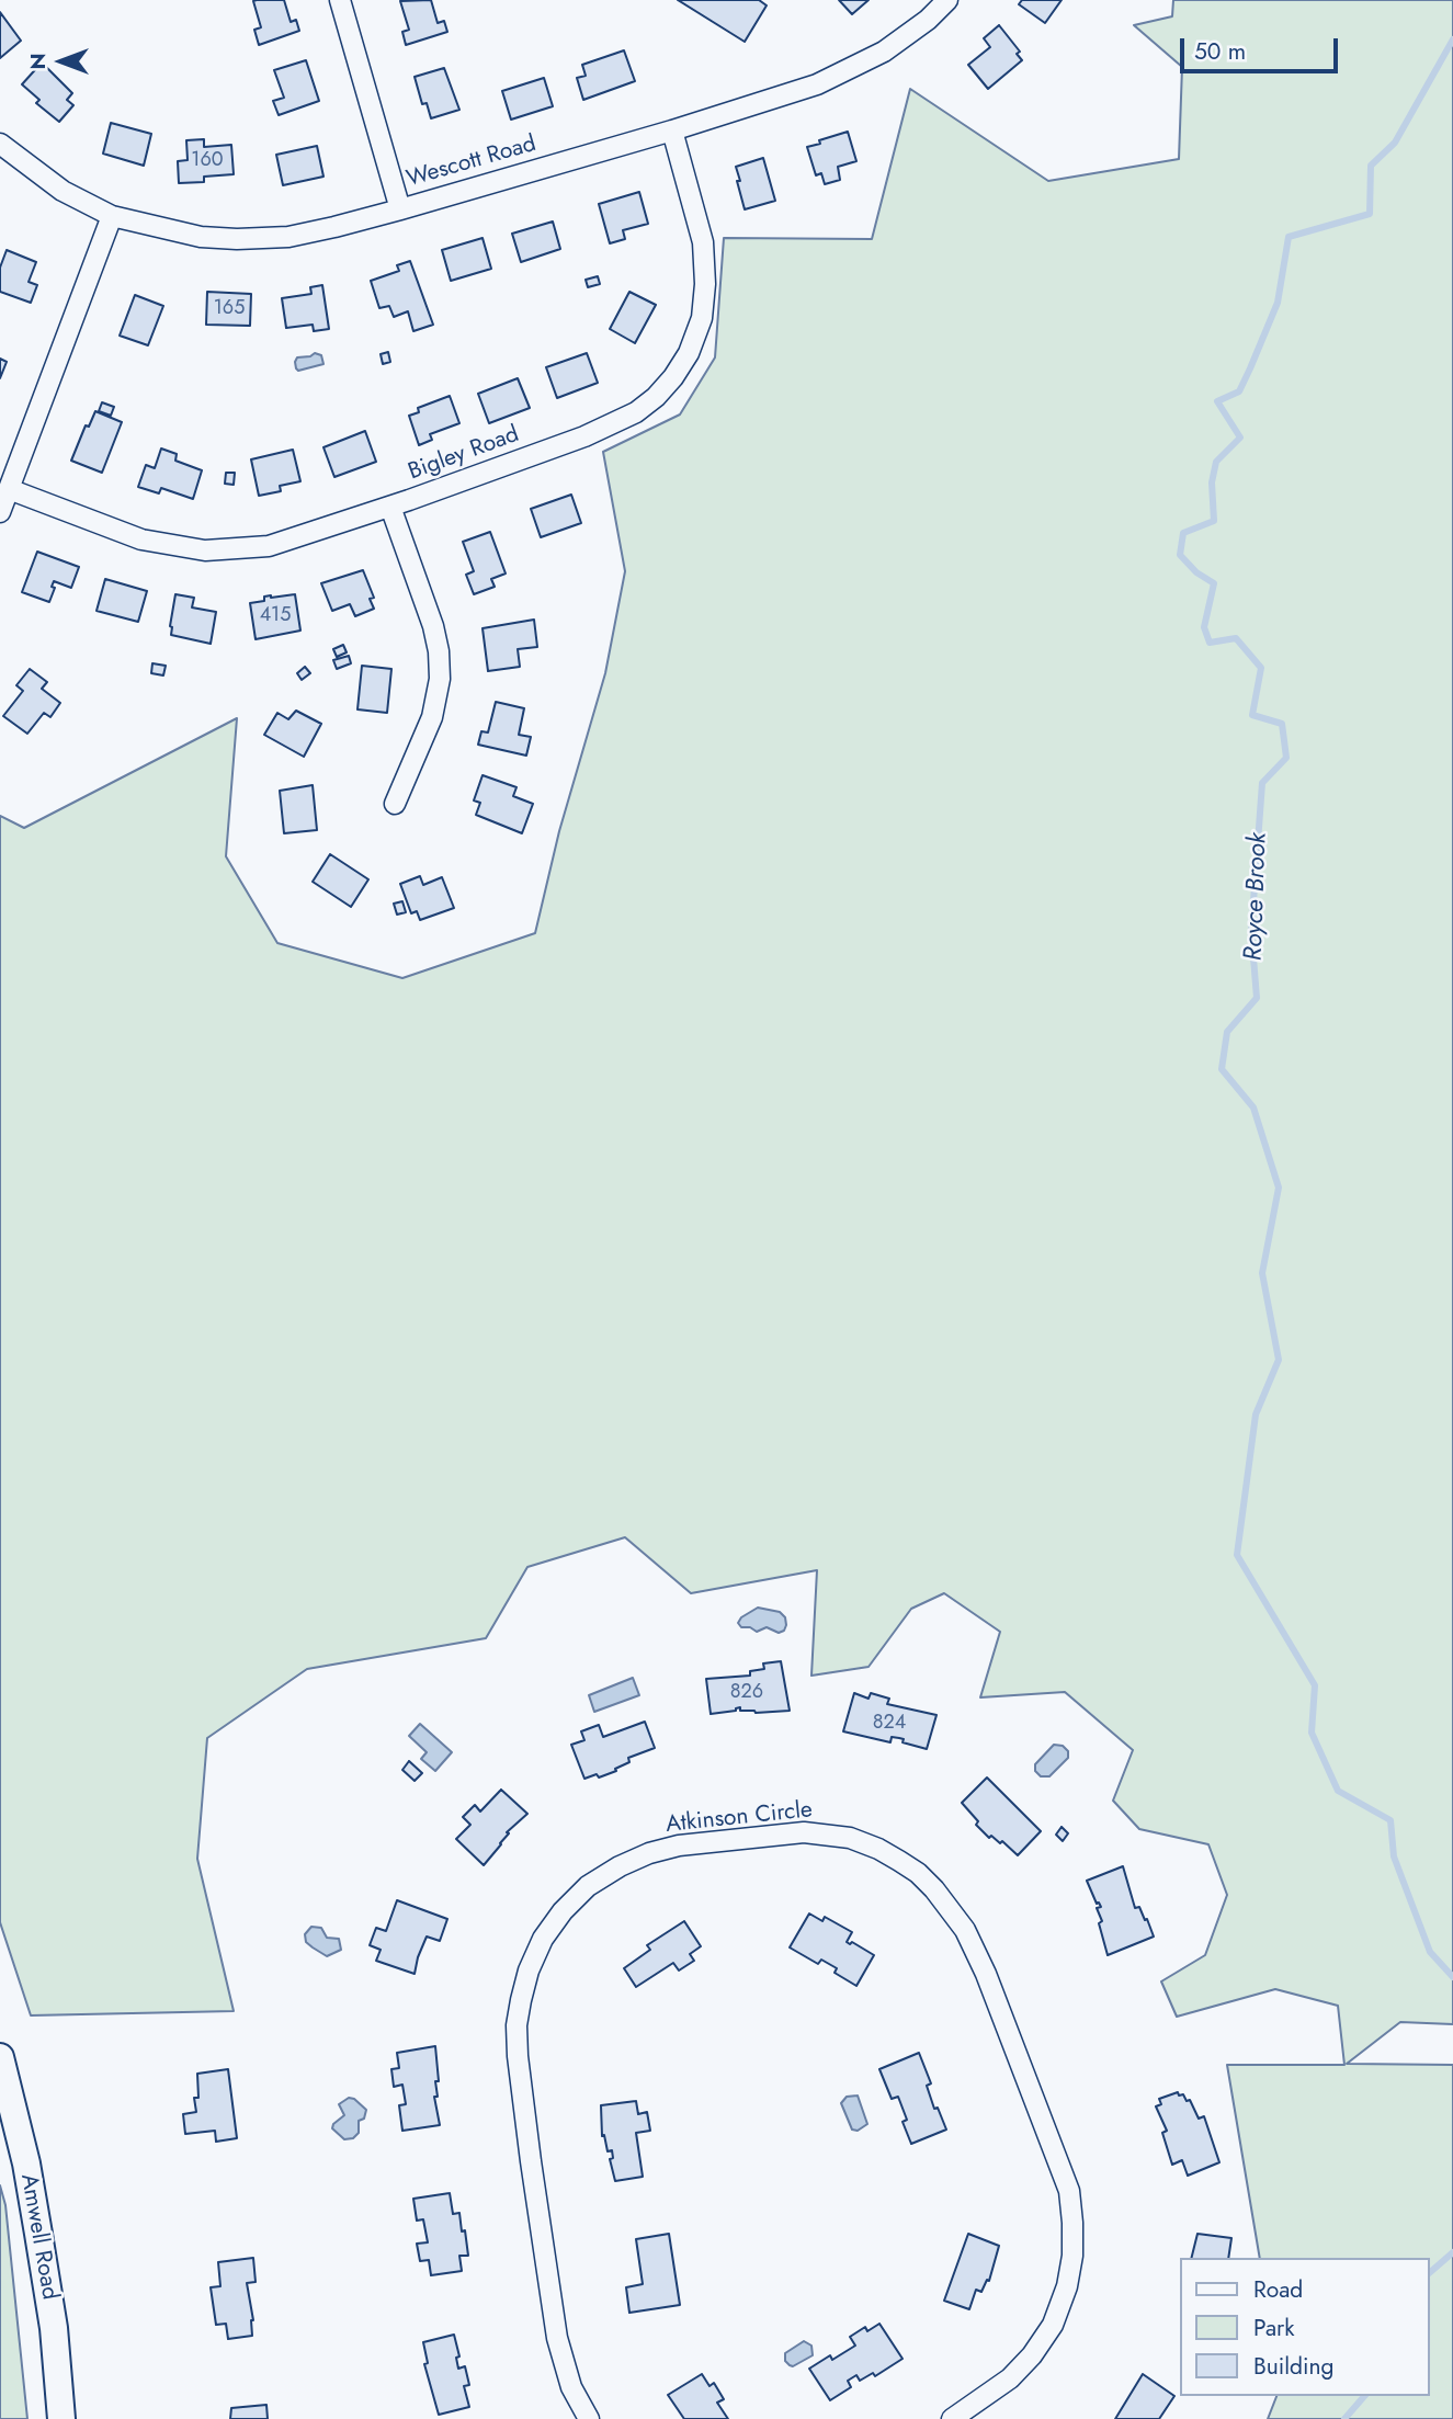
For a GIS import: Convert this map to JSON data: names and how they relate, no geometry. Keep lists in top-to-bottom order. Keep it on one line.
{"streets":{"main road":["Amwell Road"],"street":["Wescott Road","Bigley Road","Atkinson Circle"]},"crossings":[["Wescott Road","Bigley Road"]],"water":["Royce Brook"],"house_numbers":["160","165","415","826","824"],"legend":["Road","Park","Building"],"scale_bar":"50 m","north":"left"}
